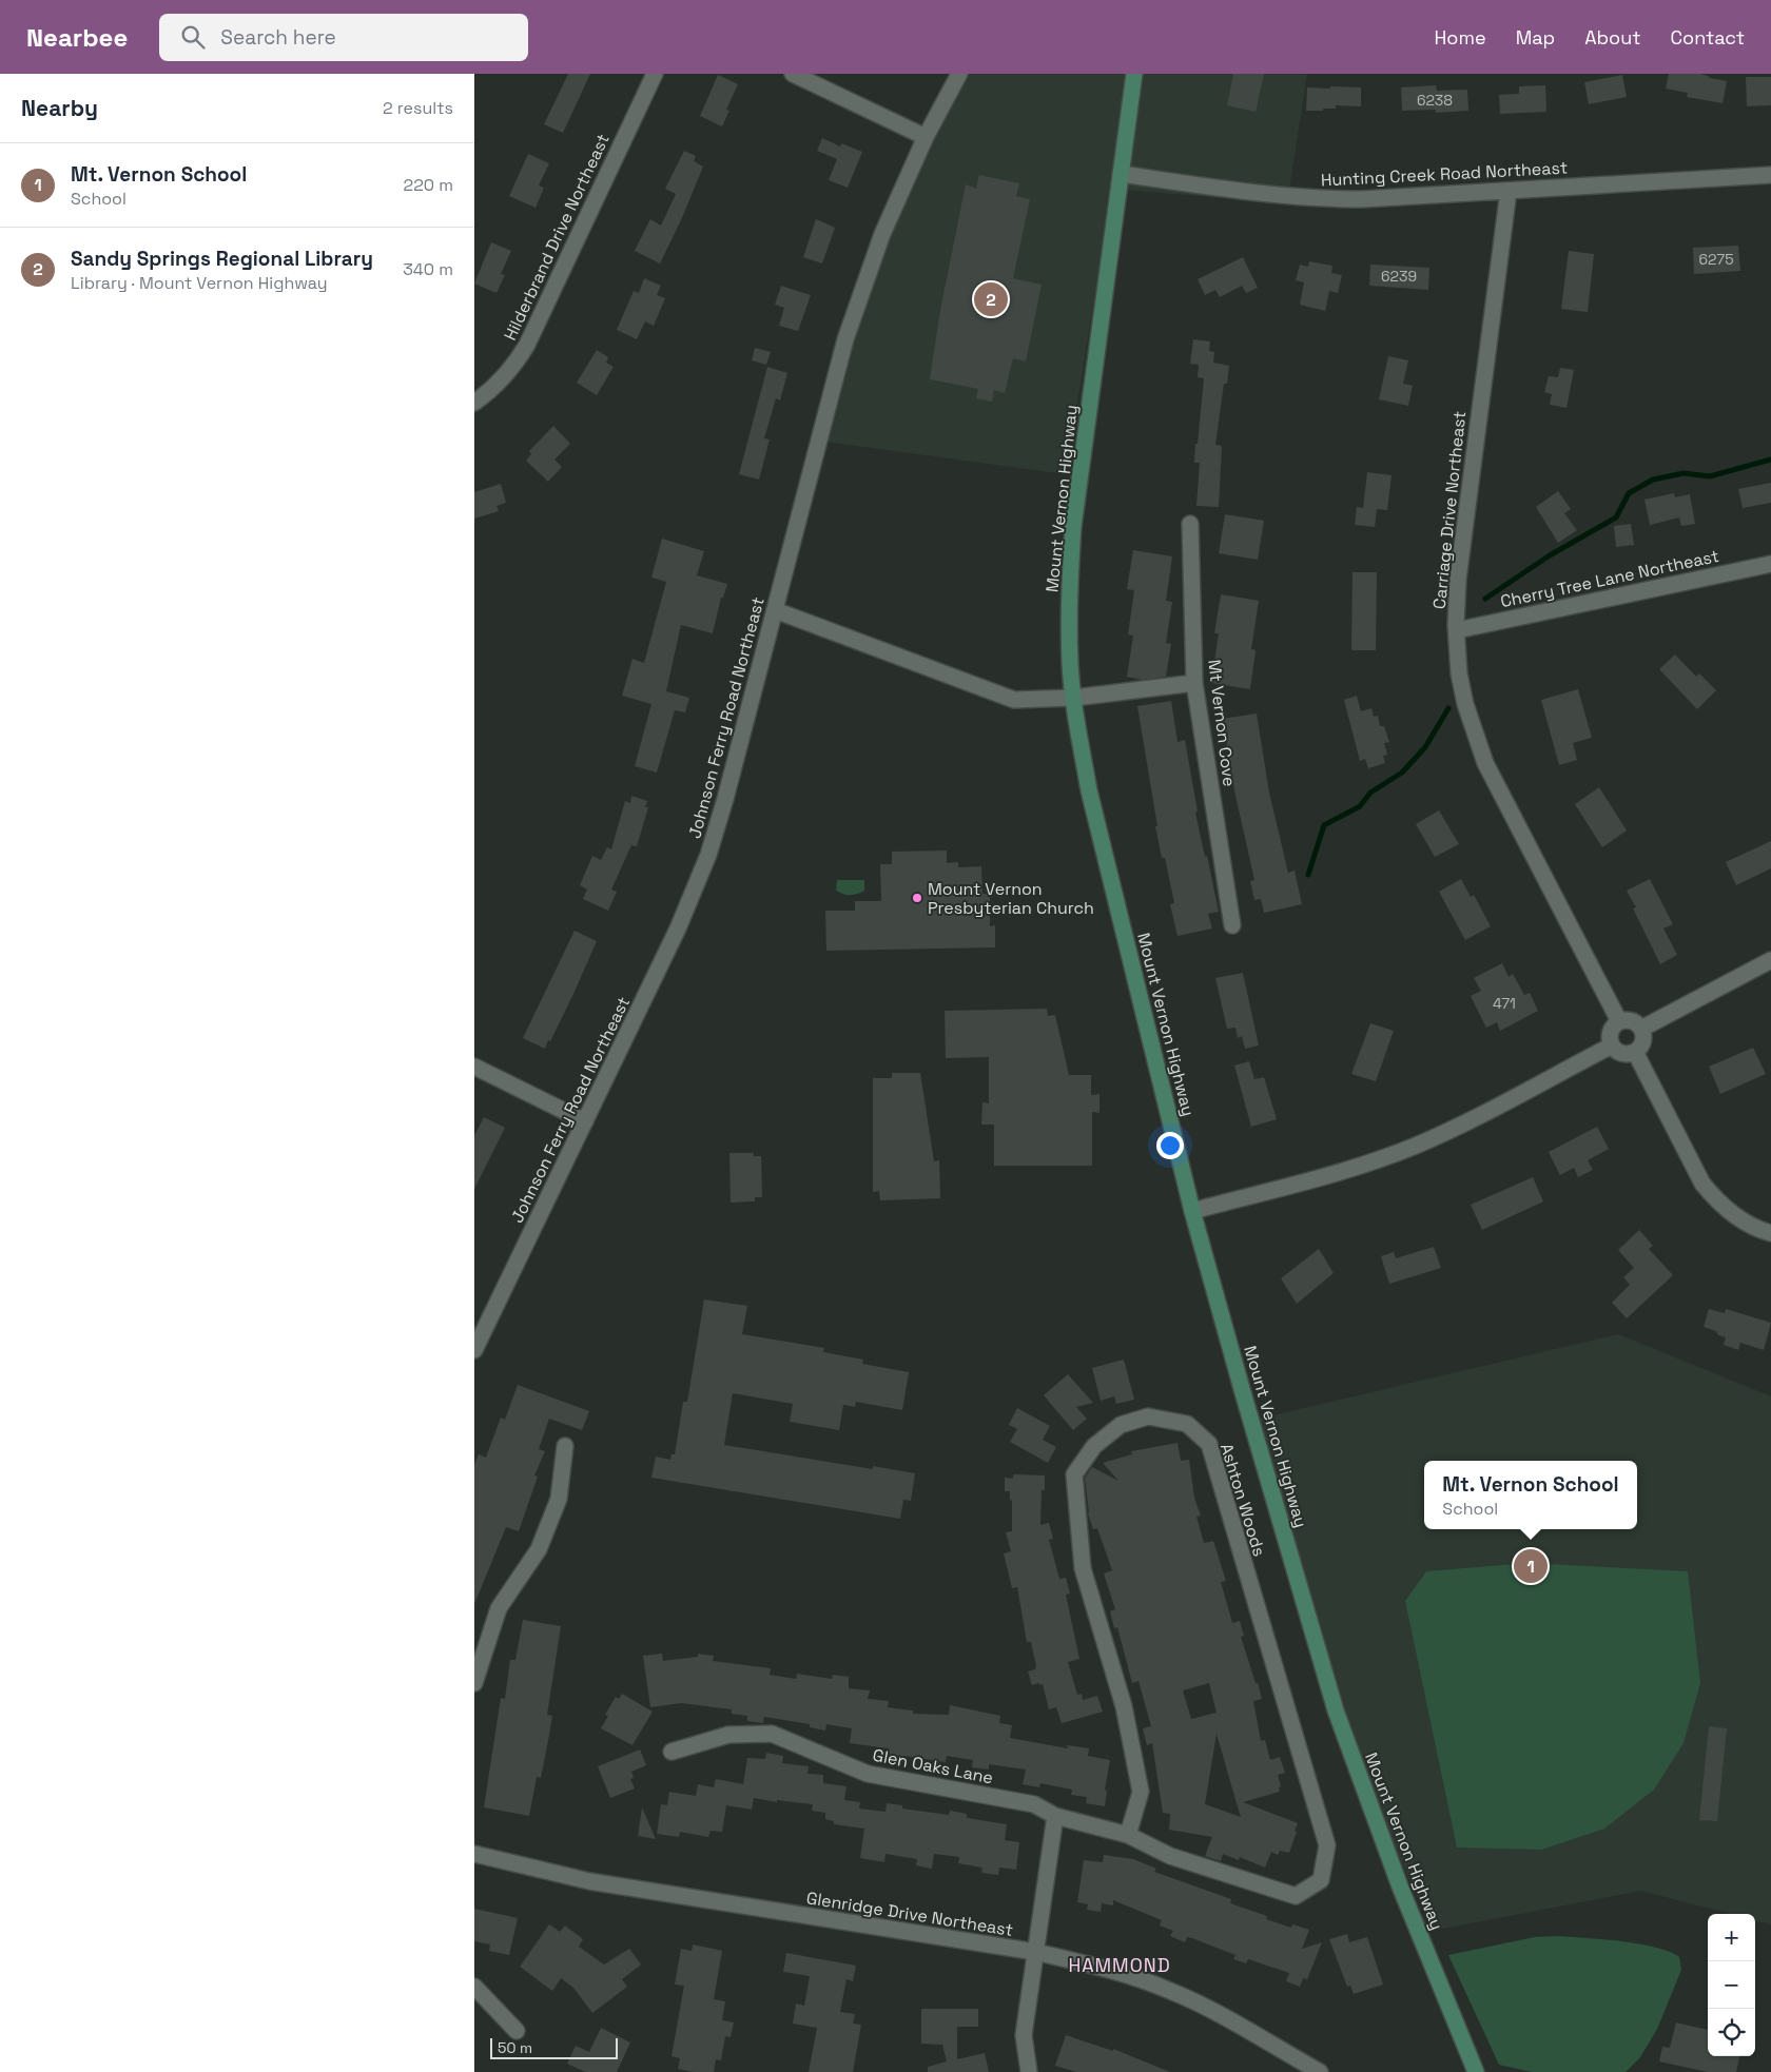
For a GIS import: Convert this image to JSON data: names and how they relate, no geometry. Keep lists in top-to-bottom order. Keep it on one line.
{"streets":{"main road":["Mount Vernon Highway"],"street":["Hunting Creek Road Northeast","Hilderbrand Drive Northeast","Carriage Drive Northeast","Cherry Tree Lane Northeast","Johnson Ferry Road Northeast","Mt Vernon Cove","Ashton Woods","Glen Oaks Lane","Glenridge Drive Northeast"]},"crossings":[["Hunting Creek Road Northeast","Mount Vernon Highway"],["Hunting Creek Road Northeast","Carriage Drive Northeast"],["Carriage Drive Northeast","Cherry Tree Lane Northeast"],["Ashton Woods","Glen Oaks Lane"]],"districts":["HAMMOND"],"places":["Mount Vernon Presbyterian Church"],"house_numbers":["6238","6275","6239","471"],"scale_bar":"50 m","page":{"header":"Nearbee","search":"Search here","nav":["Home","Map","About","Contact"],"heading":["Nearby","2 results"],"list":[{"mark":"1","name":"Mt. Vernon School","note":"School","value":"220 m"},{"mark":"2","name":"Sandy Springs Regional Library","note":"Library · Mount Vernon Highway","value":"340 m"}],"pins":["2","1"],"popup":["Mt. Vernon School","School"],"map_buttons":["+","−"],"scale":"50 m"}}
